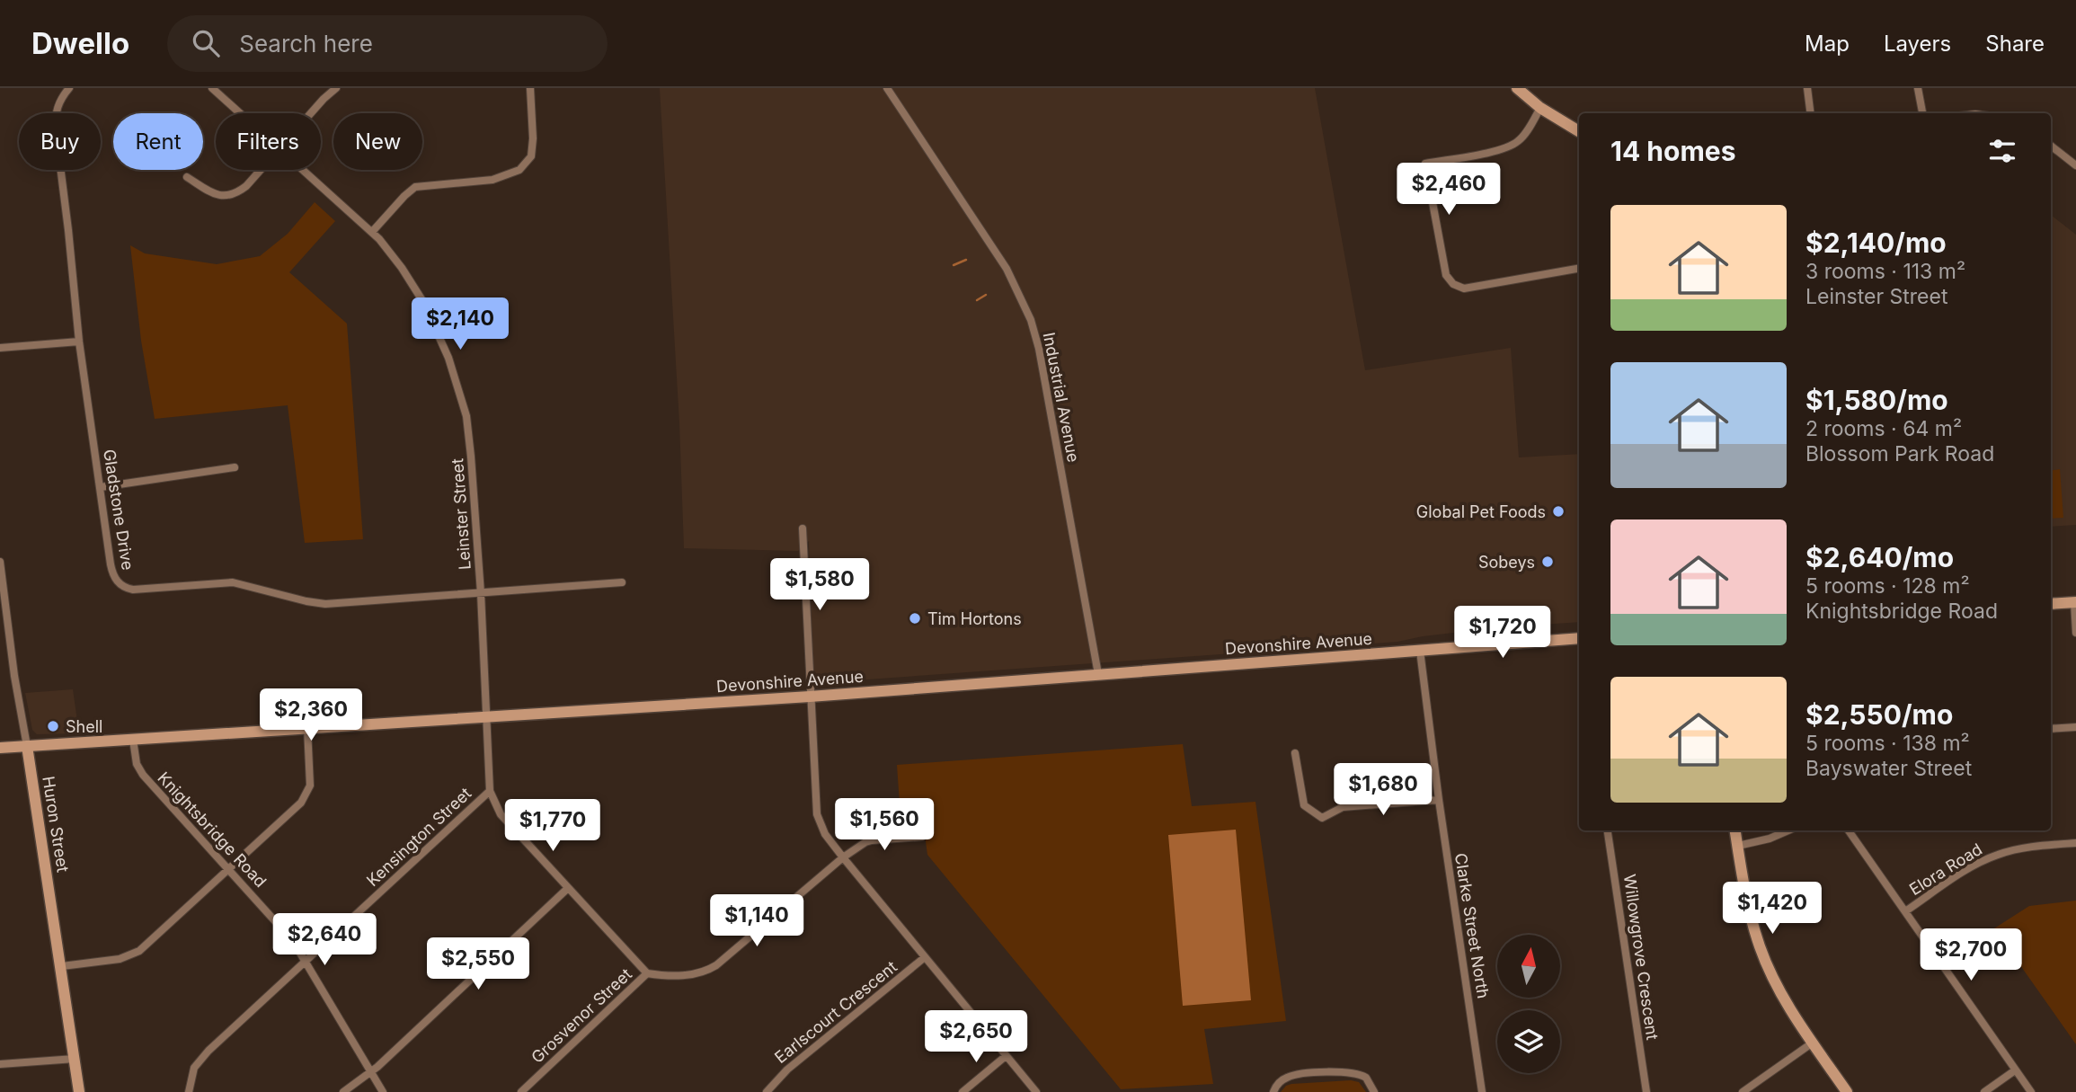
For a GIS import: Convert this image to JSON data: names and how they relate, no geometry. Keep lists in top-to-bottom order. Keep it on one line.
{"streets":{"main road":["Devonshire Avenue","Huron Street"],"street":["Industrial Avenue","Gladstone Drive","Leinster Street","Knightsbridge Road","Kensington Street","Elora Road","Clarke Street North","Willowgrove Crescent","Earlscourt Crescent","Grosvenor Street"]},"crossings":[["Industrial Avenue","Devonshire Avenue"],["Gladstone Drive","Leinster Street"],["Leinster Street","Devonshire Avenue"],["Leinster Street","Kensington Street"],["Leinster Street","Grosvenor Street"],["Devonshire Avenue","Huron Street"],["Devonshire Avenue","Knightsbridge Road"],["Devonshire Avenue","Clarke Street North"],["Knightsbridge Road","Kensington Street"]],"places":["Global Pet Foods","Sobeys","Tim Hortons","Shell"],"north":"top","page":{"header":"Dwello","search":"Search here","nav":["Map","Layers","Share"],"chip":["Buy","Rent","Filters","New"],"heading":"14 homes","price":["$2,460","$2,140","$1,580","$1,720","$2,360","$1,680","$1,560","$1,770","$1,420","$1,140","$2,640","$2,700","$2,550","$2,650"],"list":[{"name":"$2,140/mo","note":"3 rooms · 113 m² · Leinster Street"},{"name":"$1,580/mo","note":"2 rooms · 64 m² · Blossom Park Road"},{"name":"$2,640/mo","note":"5 rooms · 128 m² · Knightsbridge Road"},{"name":"$2,550/mo","note":"5 rooms · 138 m² · Bayswater Street"}]}}
